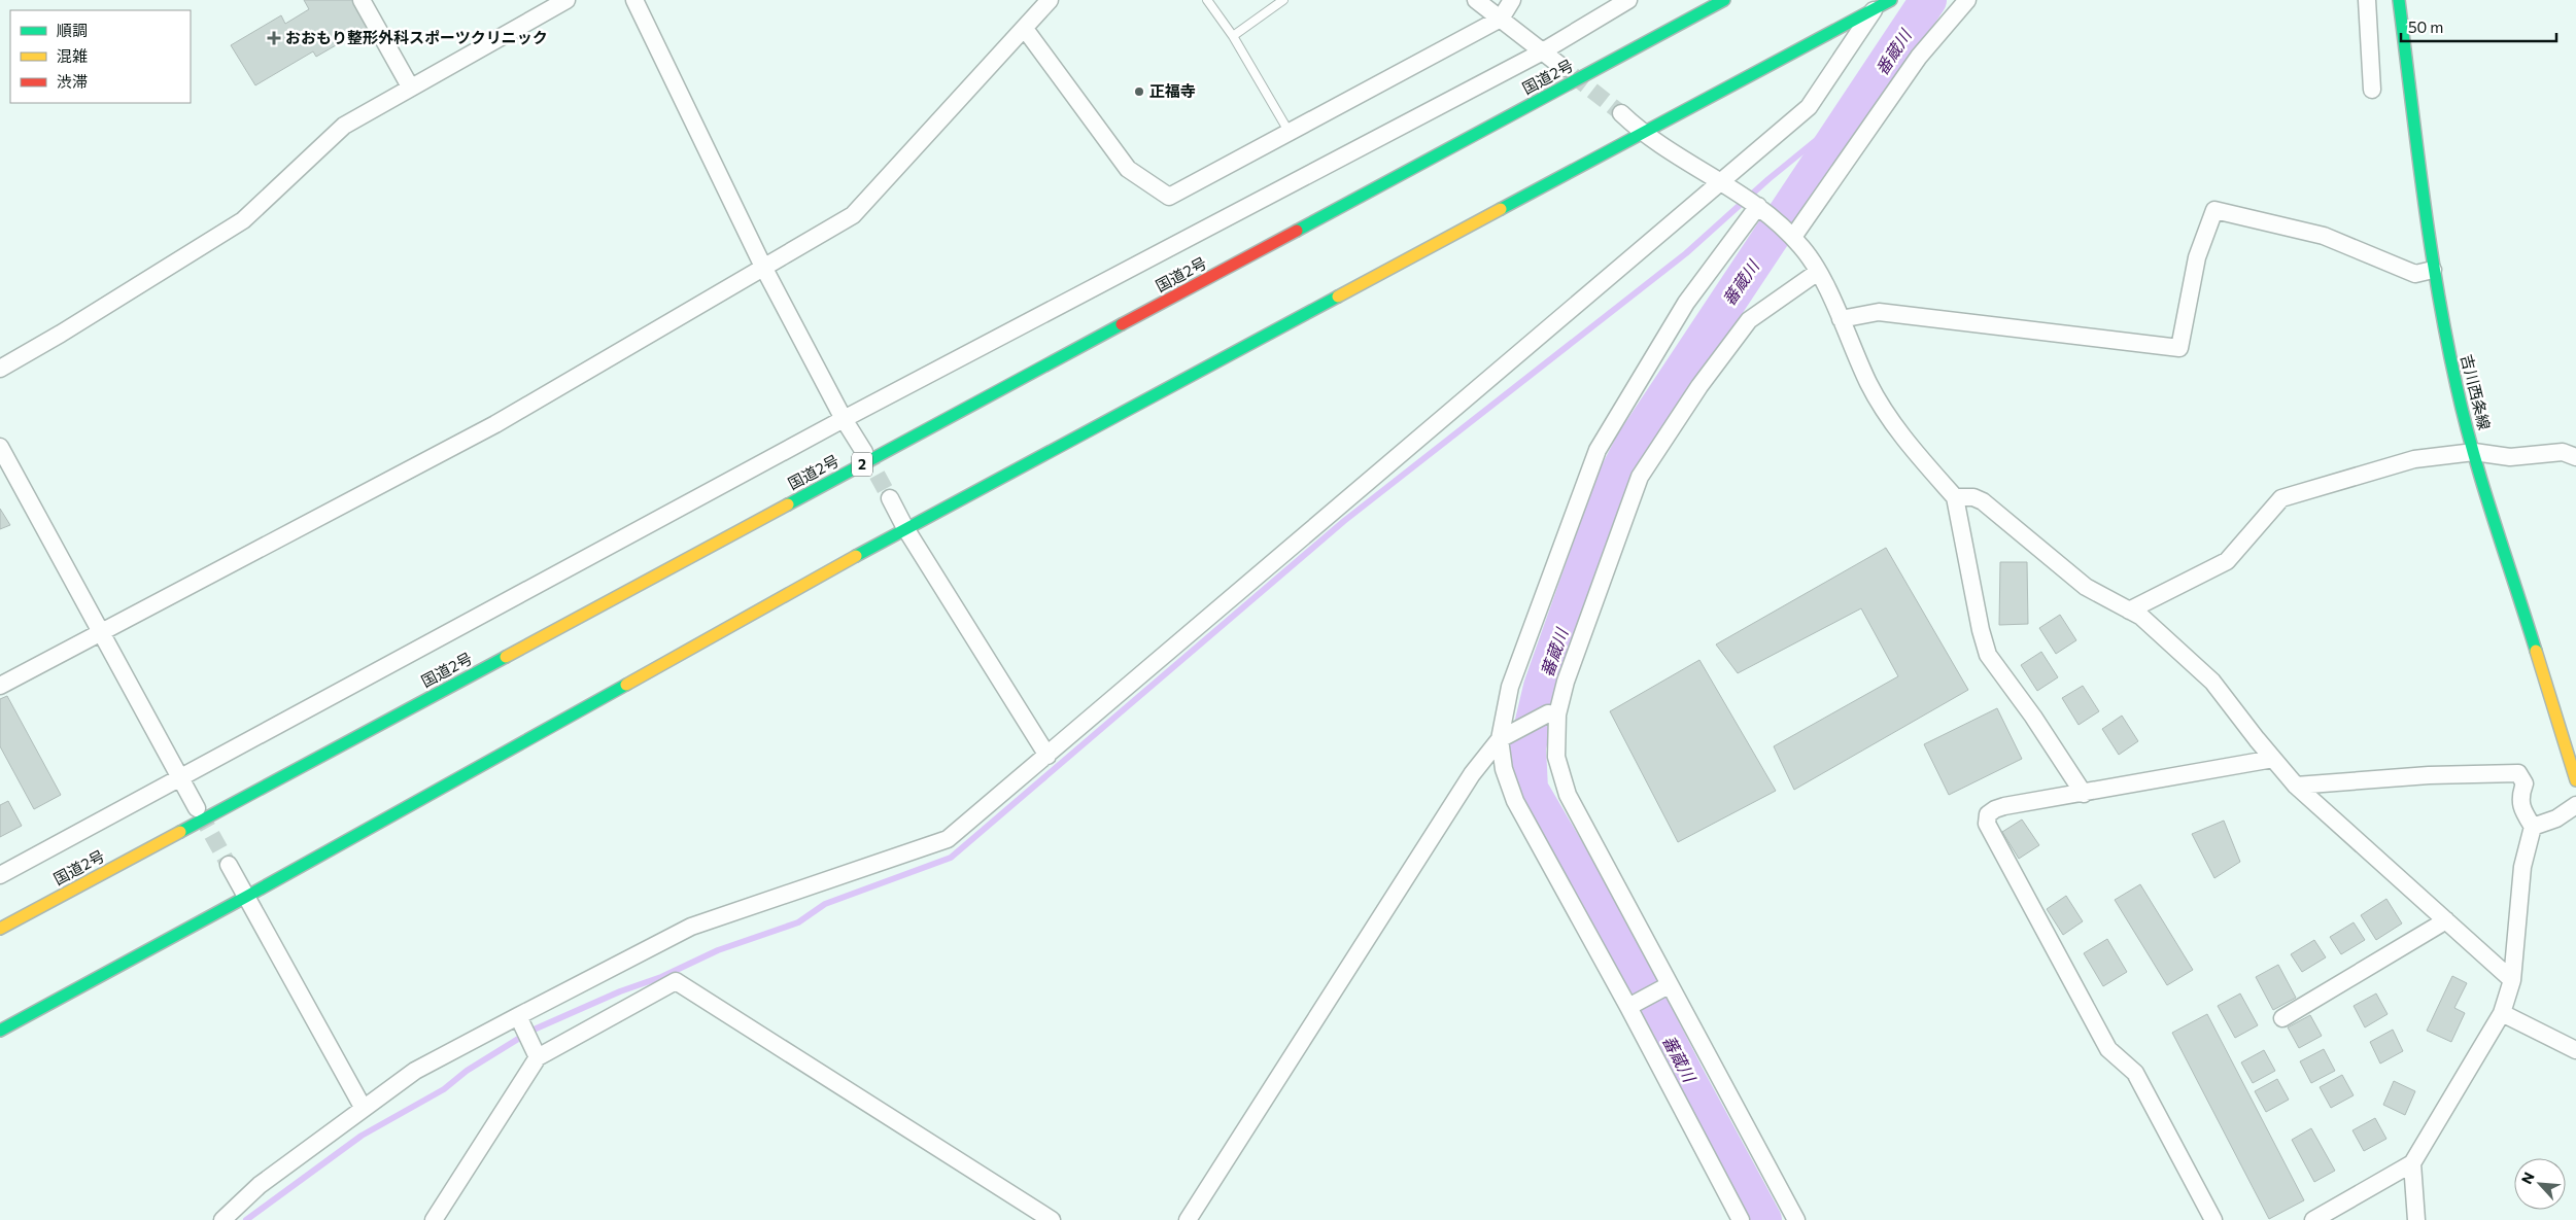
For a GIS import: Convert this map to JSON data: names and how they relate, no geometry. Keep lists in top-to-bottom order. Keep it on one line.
{"streets":{"main road":["国道2号","吉川西条線","2"]},"water":["番蔵川","蕃蔵川"],"places":{"health":["おおもり整形外科スポーツクリニック"],"other":["正福寺"]},"legend":["順調","混雑","渋滞"],"scale_bar":"50 m","north":"top left"}
